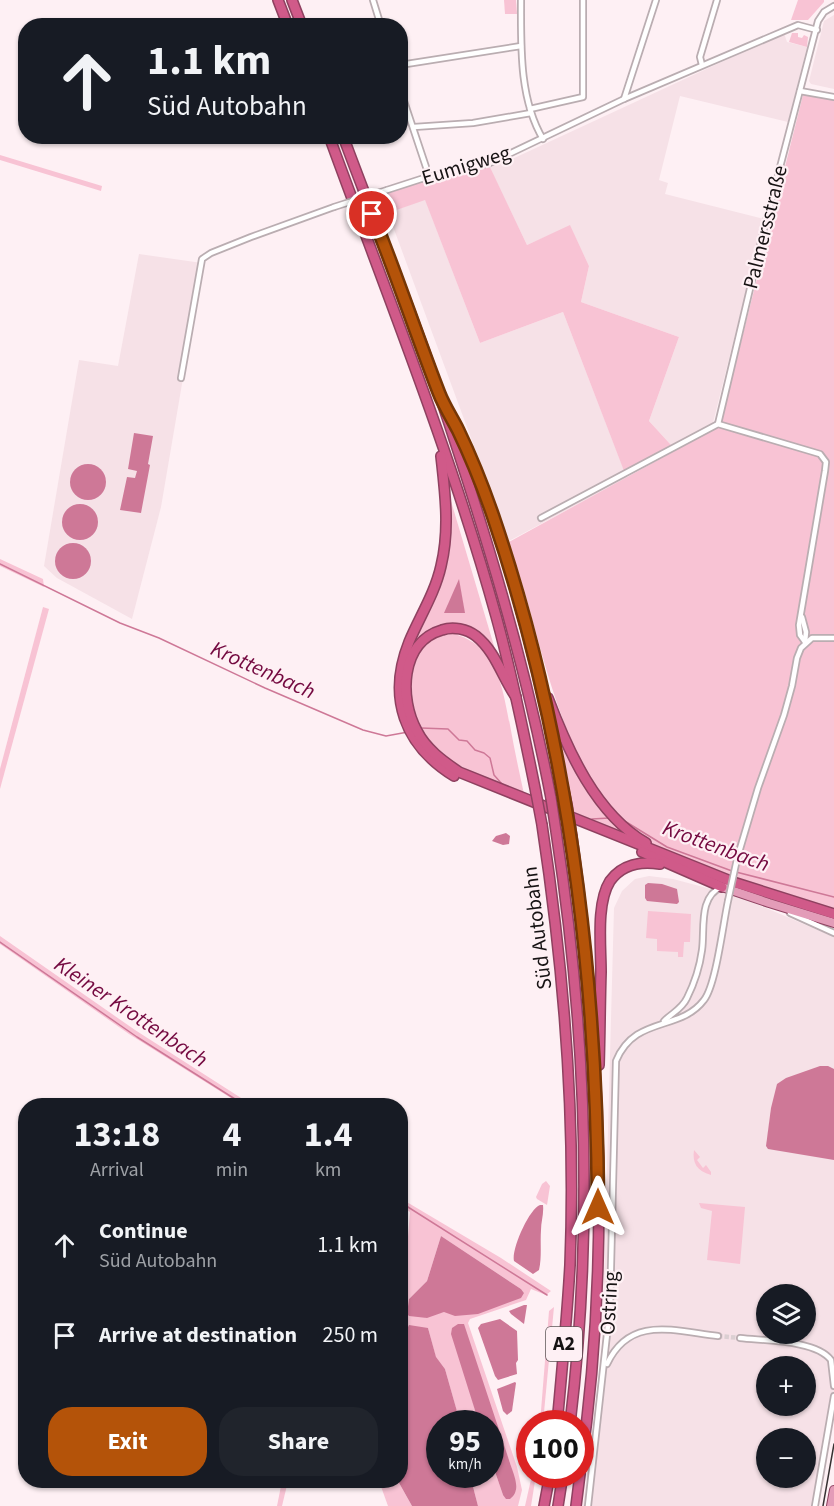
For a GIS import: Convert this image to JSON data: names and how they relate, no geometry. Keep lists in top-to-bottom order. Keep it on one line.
{"streets":{"highway":["Süd Autobahn","A2"],"street":["Eumigweg","Palmersstraße","Ostring"]},"crossings":[["Eumigweg","Palmersstraße"]],"water":["Krottenbach","Kleiner Krottenbach"],"page":{"turn":["1.1 km","Süd Autobahn"],"eta":["13:18","Arrival","4","min","1.4","km"],"list":[{"name":"Continue","note":"Süd Autobahn","value":"1.1 km"},{"name":"Arrive at destination","value":"250 m"}],"map_buttons":["+","−"],"buttons":["Exit","Share"],"speed":"95 km/h","limit":"100"}}
